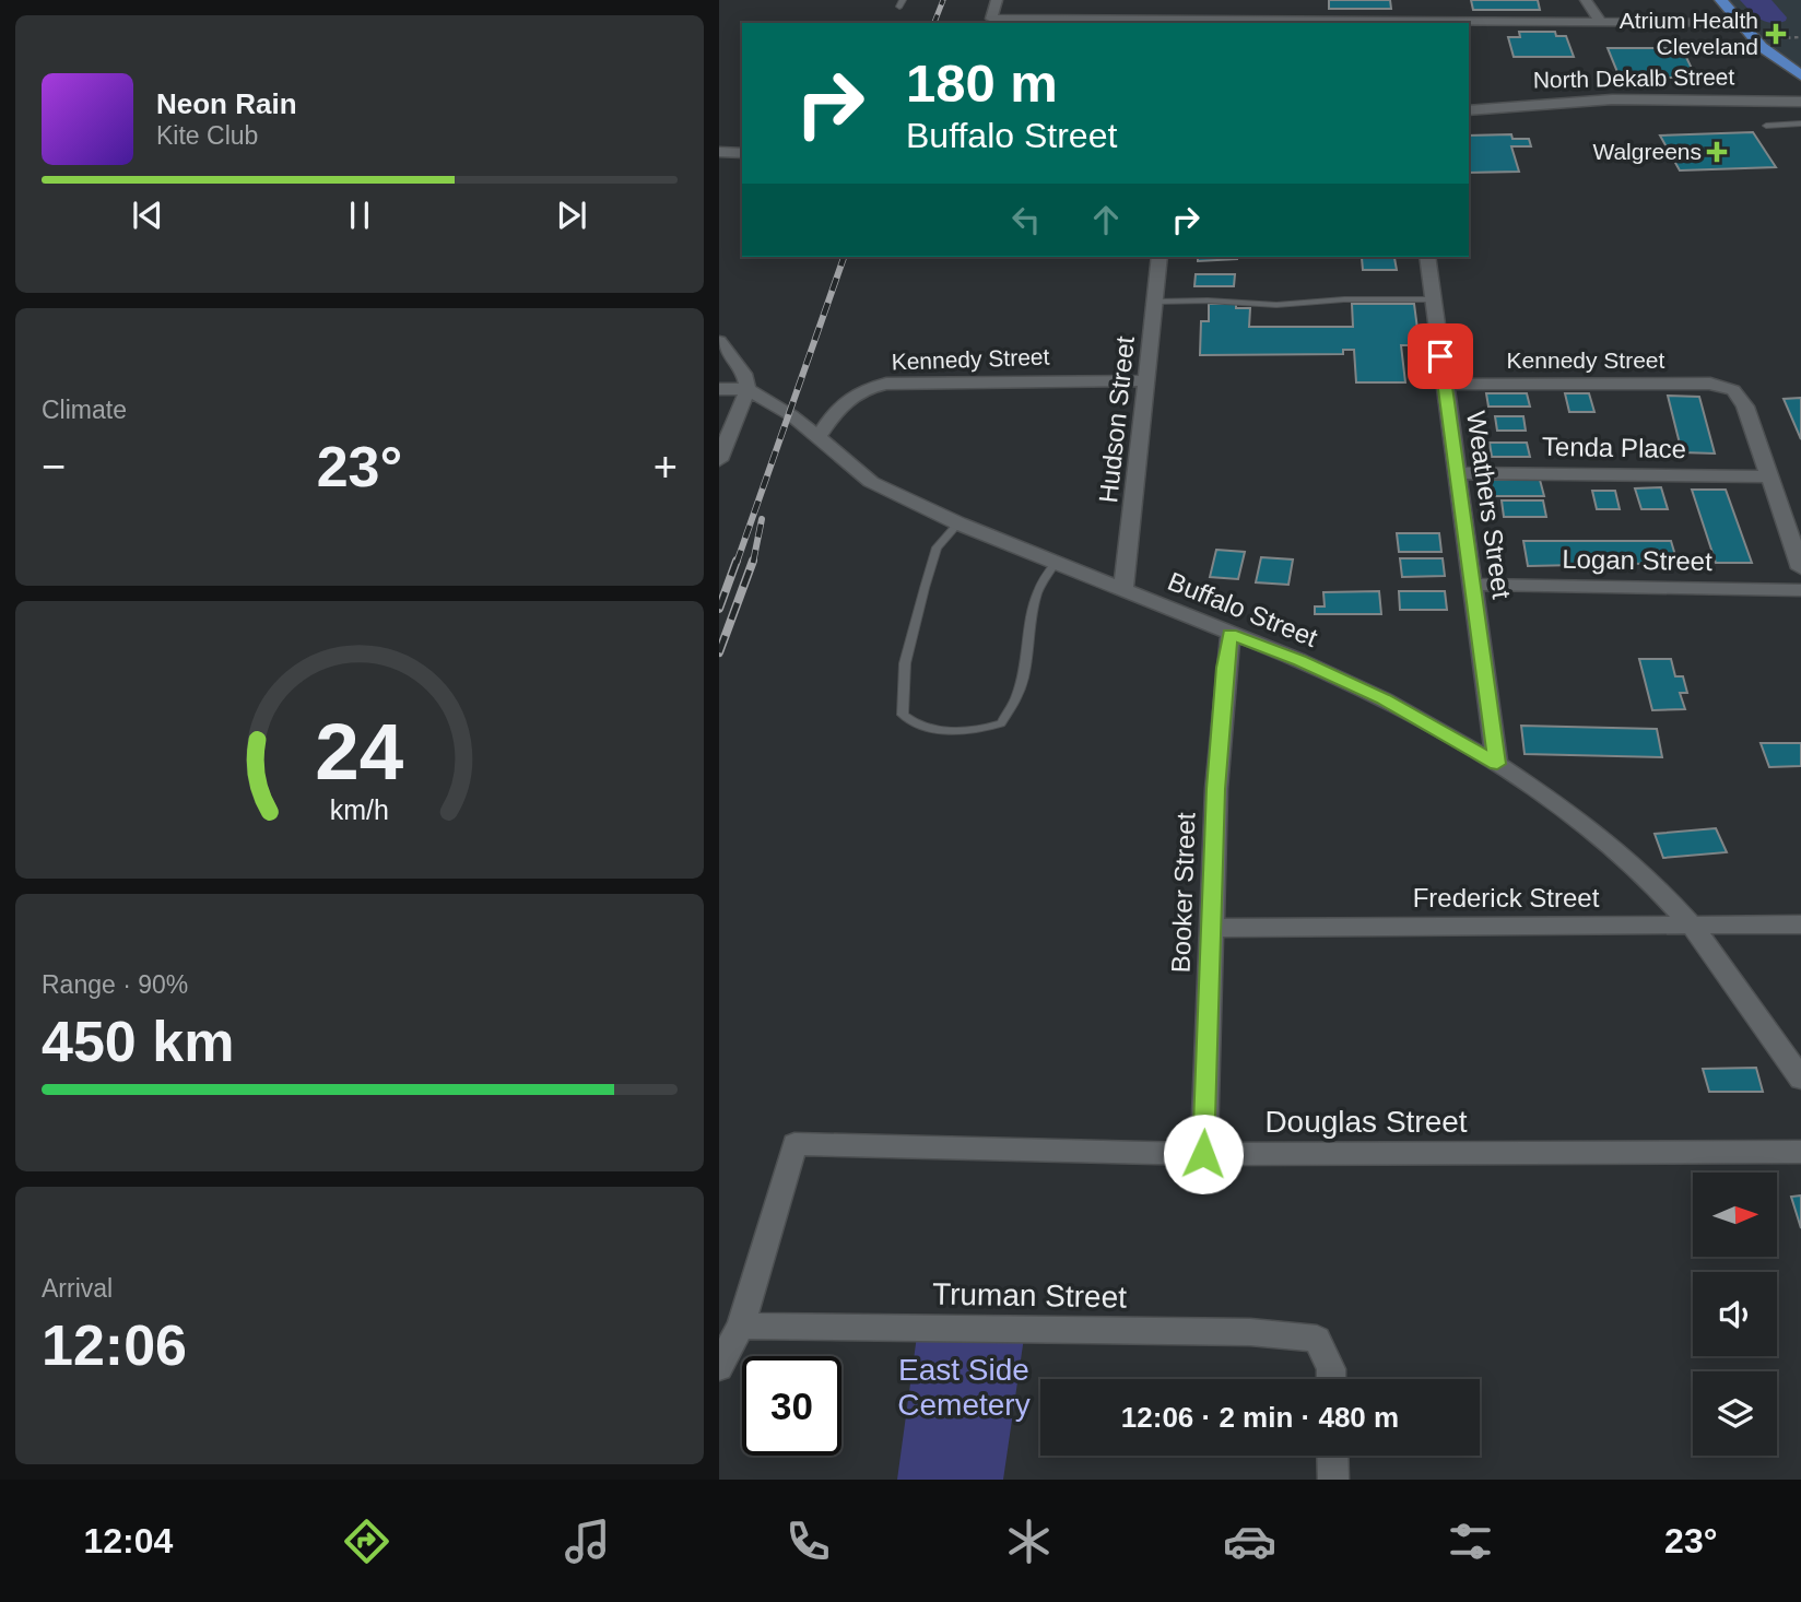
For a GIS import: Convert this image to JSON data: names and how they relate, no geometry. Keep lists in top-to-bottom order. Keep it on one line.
{"streets":{"main road":["North Dekalb Street"],"street":["Kennedy Street","Hudson Street","Tenda Place","Weathers Street","Logan Street","Buffalo Street","Booker Street","Frederick Street","Douglas Street","Truman Street"]},"crossings":[["Kennedy Street","Hudson Street"],["Kennedy Street","Tenda Place"],["Kennedy Street","Weathers Street"],["Kennedy Street","Buffalo Street"],["Hudson Street","Buffalo Street"],["Tenda Place","Weathers Street"],["Weathers Street","Logan Street"],["Weathers Street","Buffalo Street"],["Buffalo Street","Booker Street"],["Buffalo Street","Frederick Street"],["Booker Street","Frederick Street"],["Booker Street","Douglas Street"],["Douglas Street","Truman Street"]],"parks":["East Side Cemetery"],"places":{"health":["Atrium Health Cleveland","Walgreens"]},"north":"right","page":{"turn":["180 m","Buffalo Street"],"song":["Neon Rain","Kite Club"],"tile":["Climate",["Range · 90%","450 km"],["Arrival","12:06"]],"heat":["−","23°","+"],"limit":"30","trip":"12:06 · 2 min · 480 m","tabs":["12:04","23°"],"gauge":["24","km/h"]}}
